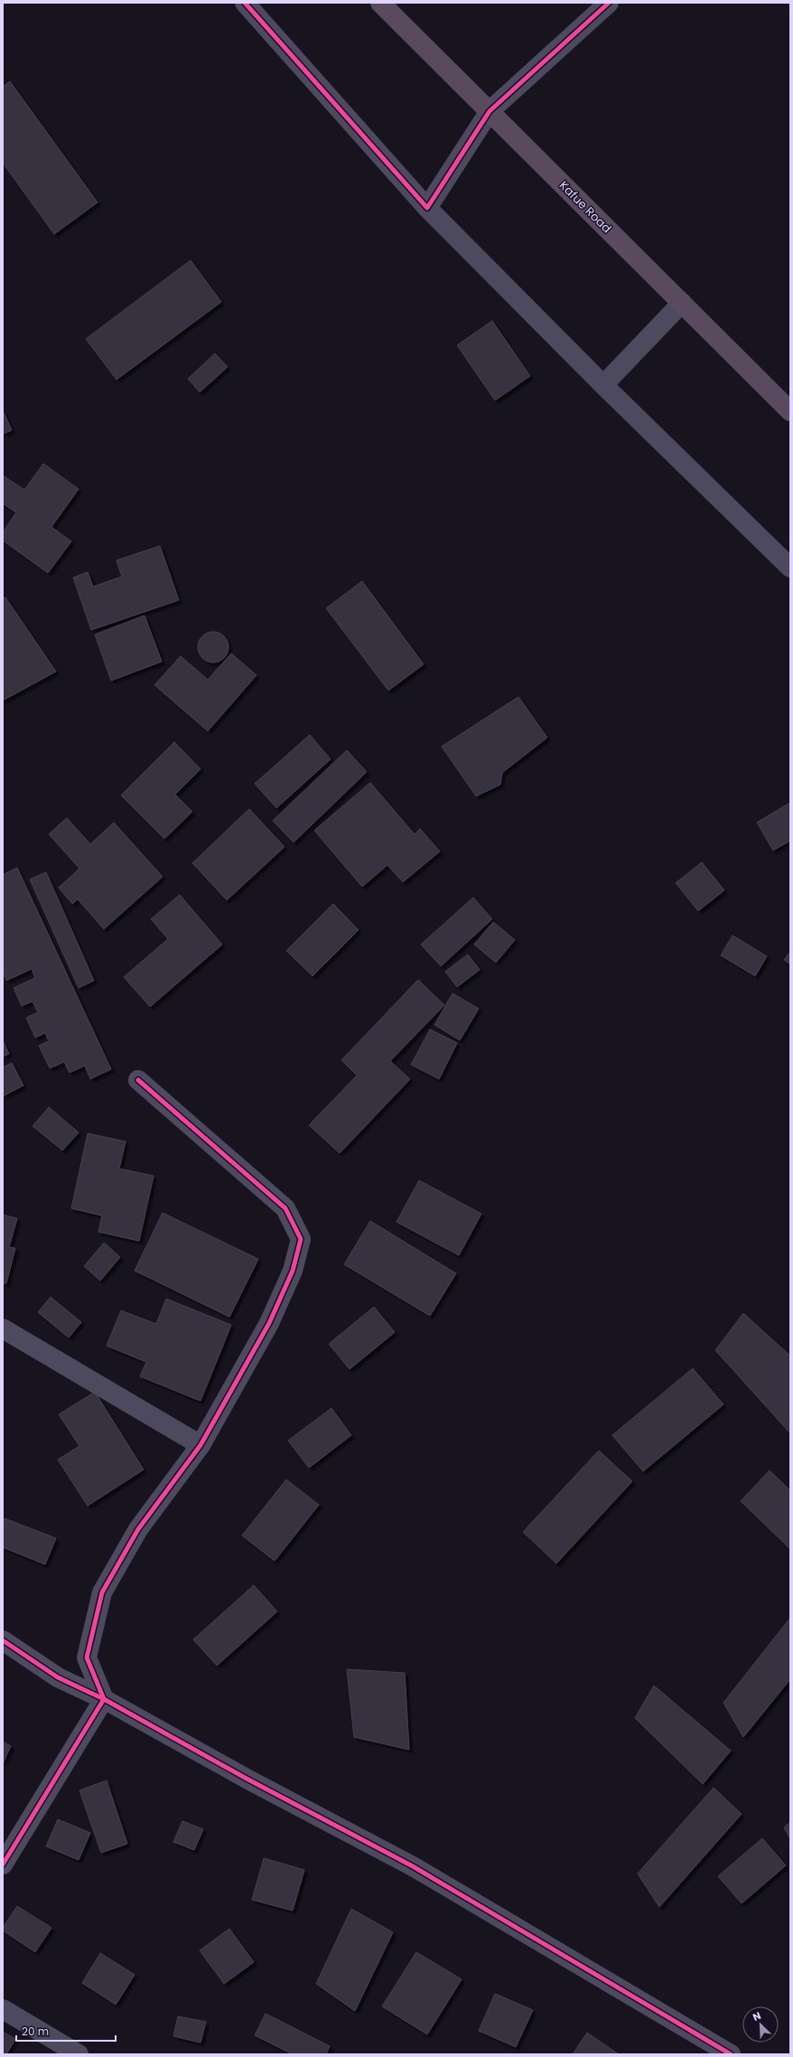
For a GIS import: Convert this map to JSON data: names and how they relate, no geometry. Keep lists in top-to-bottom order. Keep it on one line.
{"streets":{"highway":["Kafue Road"]},"scale_bar":"20 m","north":"top left"}
